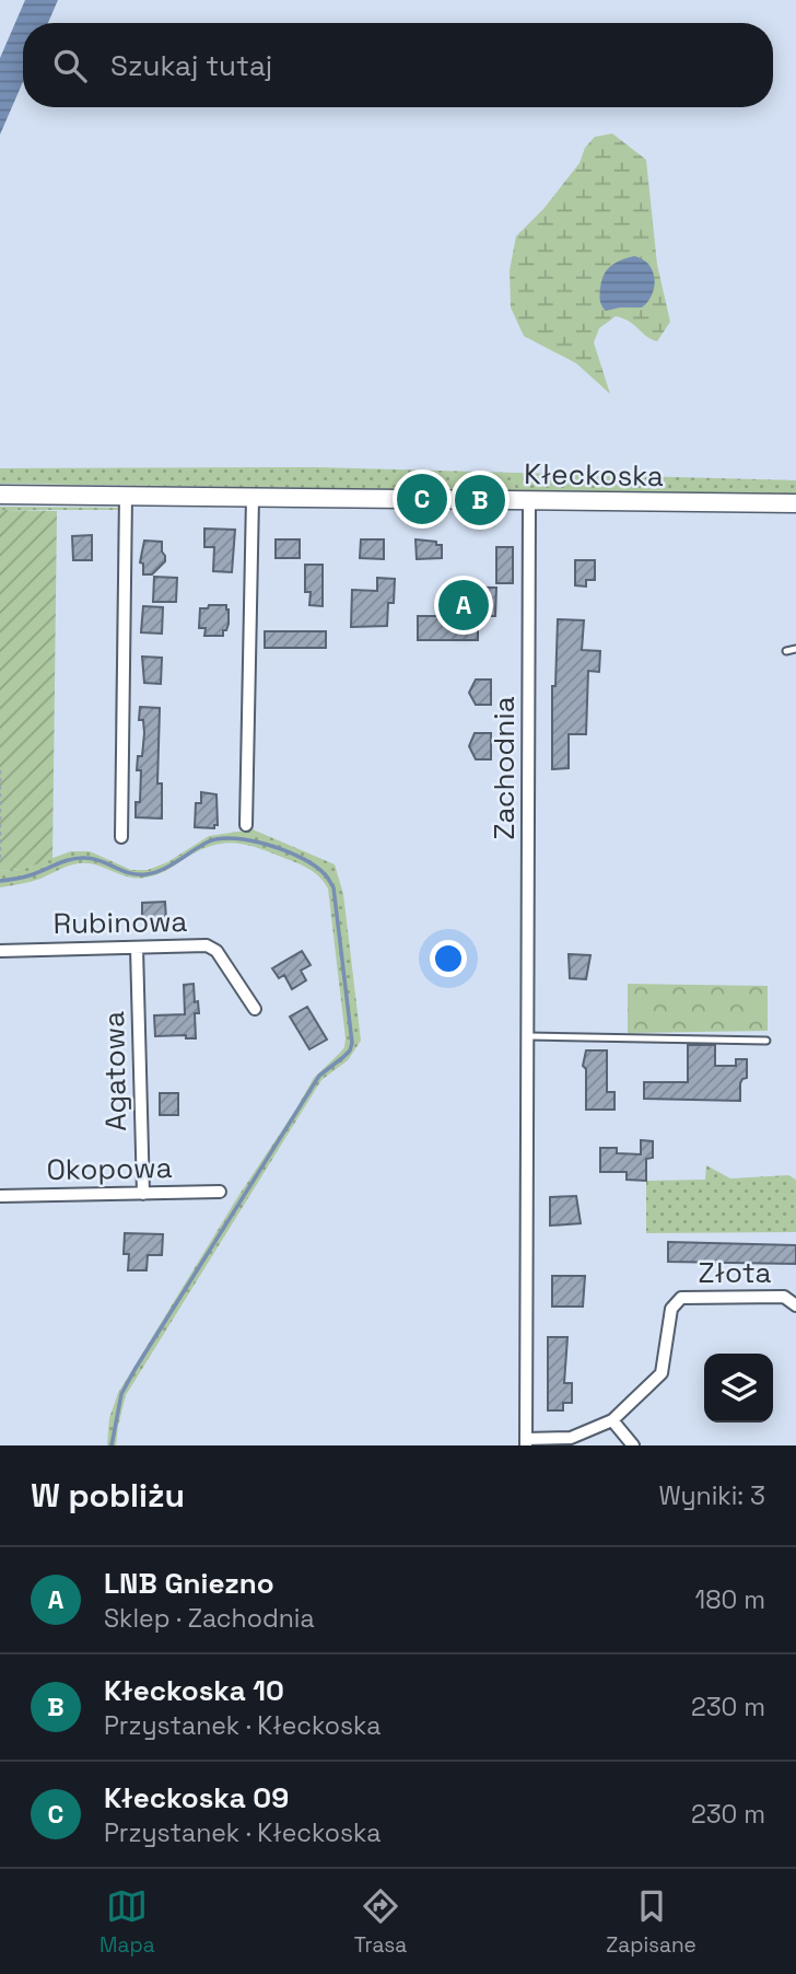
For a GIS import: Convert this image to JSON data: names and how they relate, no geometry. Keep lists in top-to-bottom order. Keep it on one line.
{"streets":{"main road":["Kłeckoska"],"street":["Zachodnia","Rubinowa","Agatowa","Okopowa","Złota"]},"crossings":[["Kłeckoska","Zachodnia"],["Zachodnia","Złota"],["Rubinowa","Agatowa"],["Agatowa","Okopowa"]],"page":{"search":"Szukaj tutaj","pins":["C","B","A"],"heading":["W pobliżu","Wyniki: 3"],"list":[{"mark":"A","name":"LNB Gniezno","note":"Sklep · Zachodnia","value":"180 m"},{"mark":"B","name":"Kłeckoska 10","note":"Przystanek · Kłeckoska","value":"230 m"},{"mark":"C","name":"Kłeckoska 09","note":"Przystanek · Kłeckoska","value":"230 m"}],"nav":["Mapa","Trasa","Zapisane"]}}
